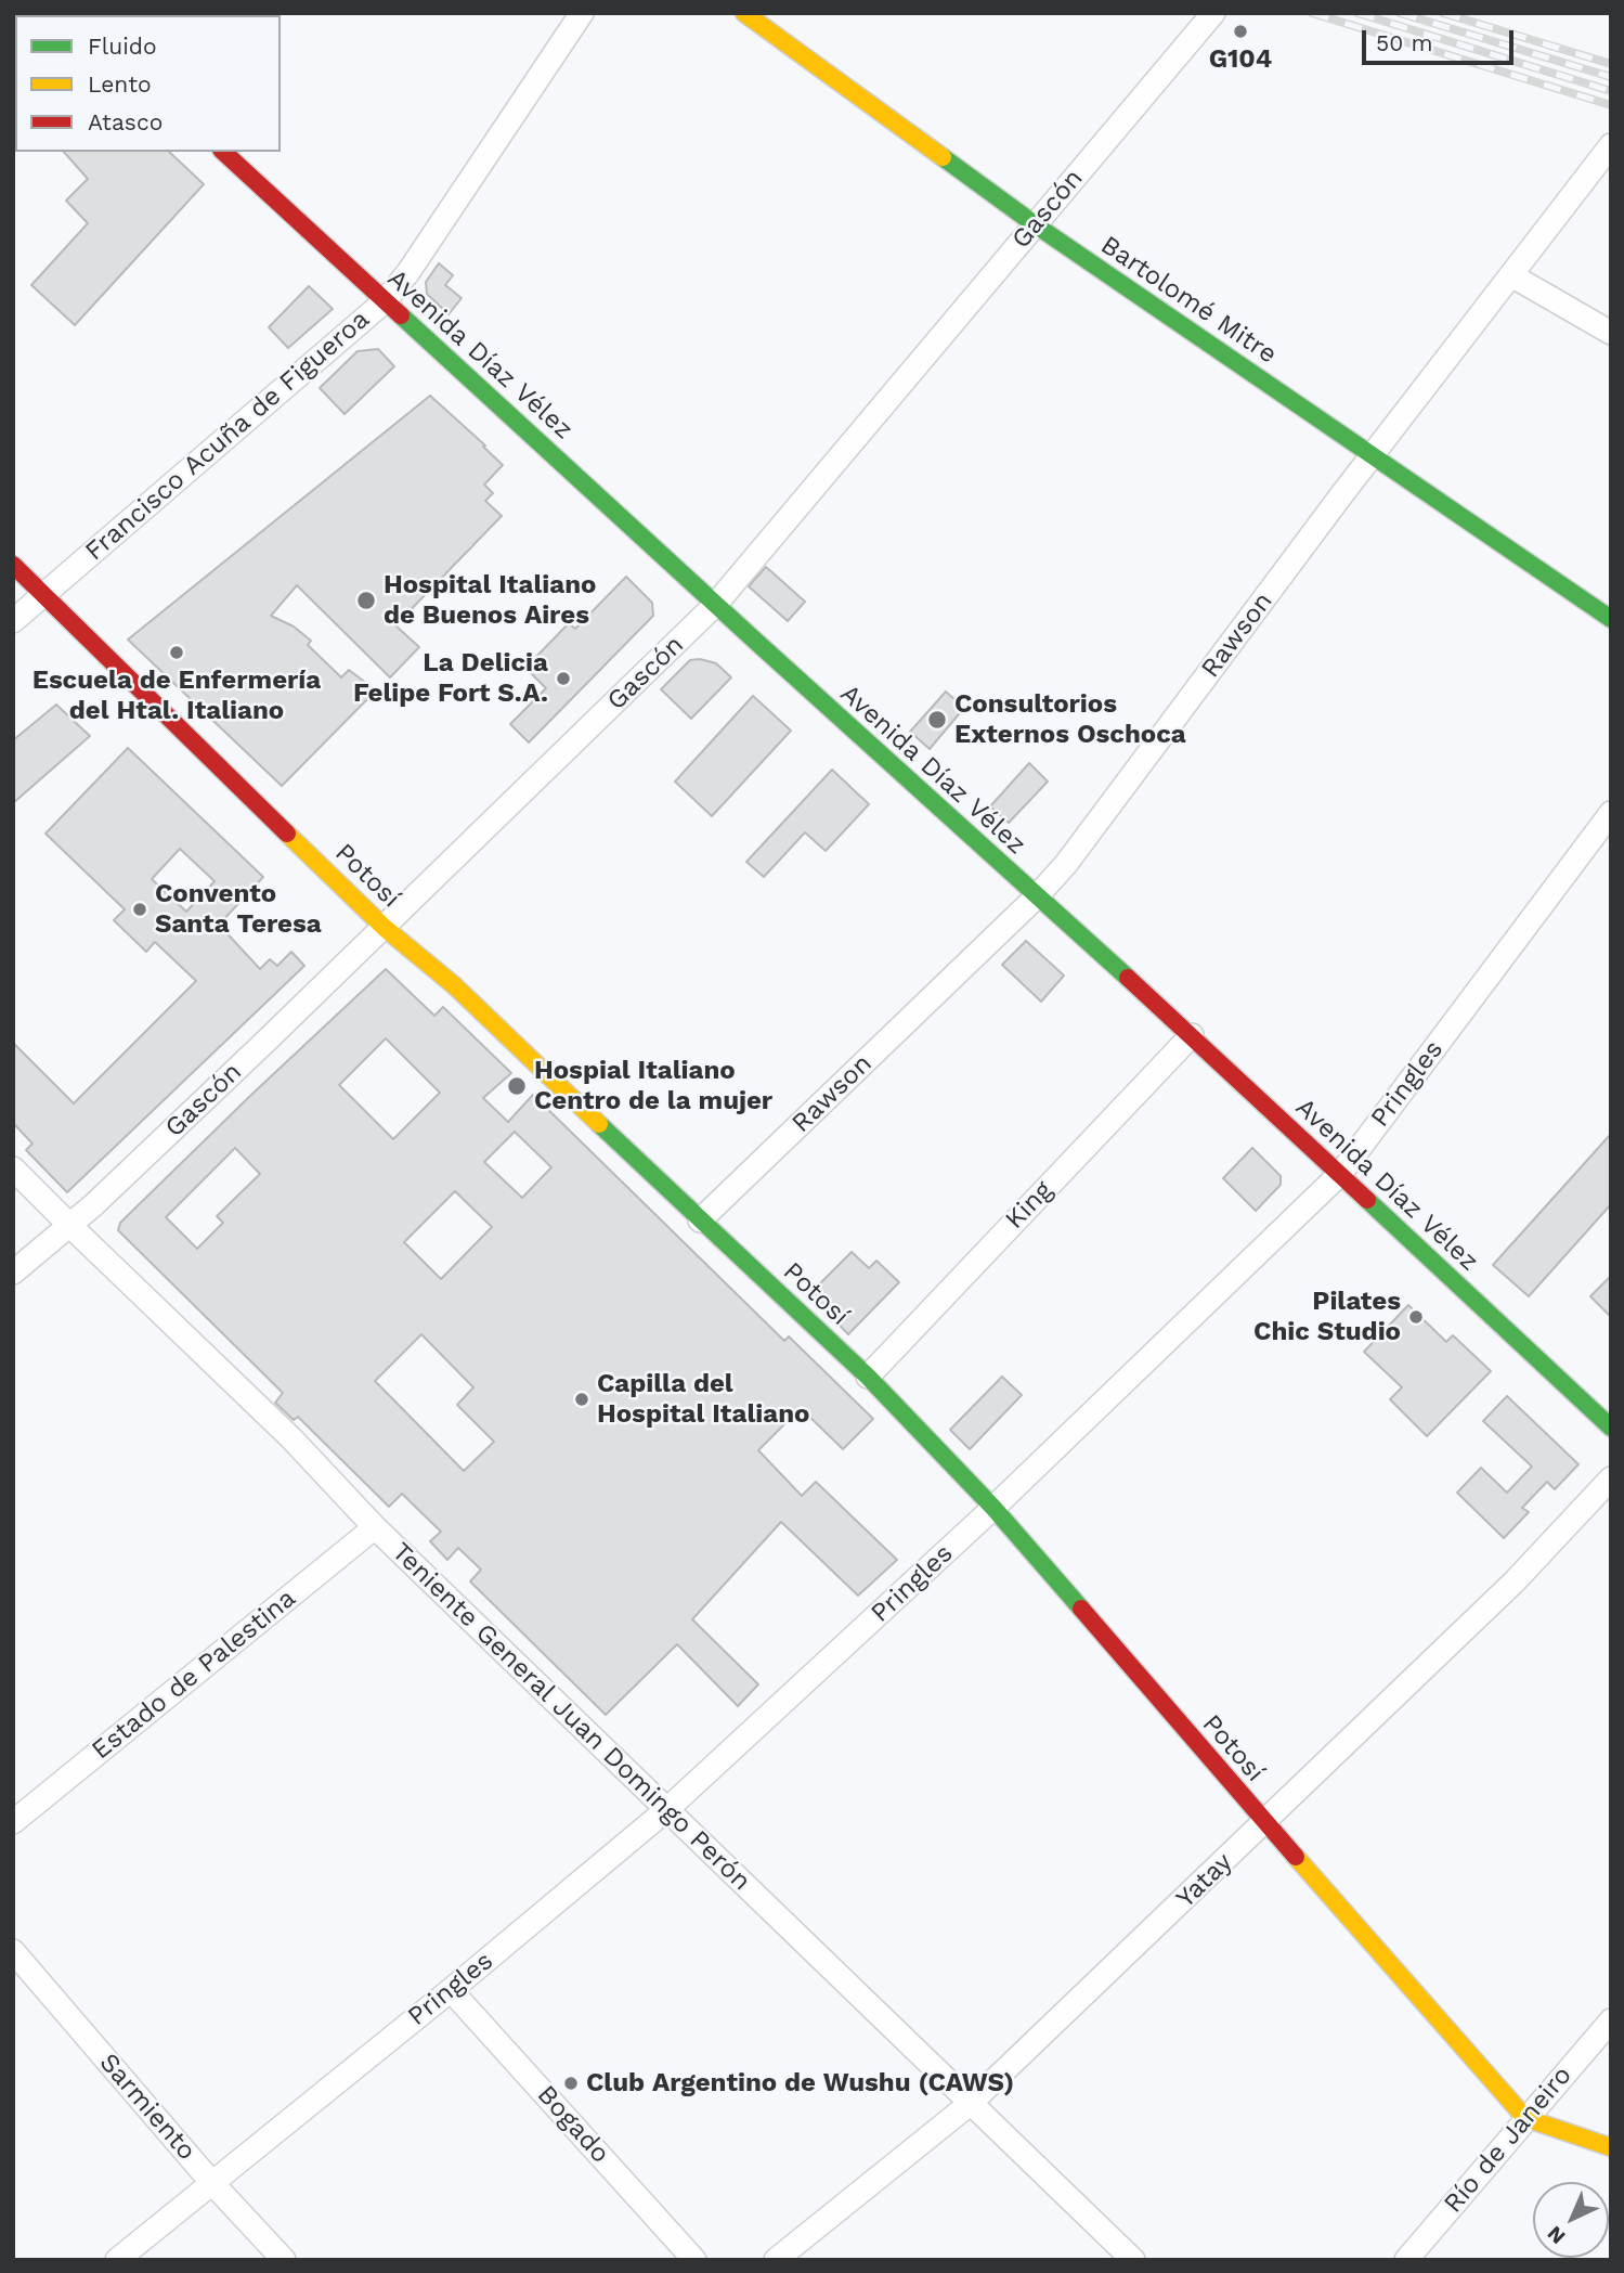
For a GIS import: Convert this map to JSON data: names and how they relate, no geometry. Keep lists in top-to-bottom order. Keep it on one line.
{"streets":{"street":["Gascón","Bartolomé Mitre","Avenida Díaz Vélez","Francisco Acuña de Figueroa","Rawson","Potosí","Pringles","King","Estado de Palestina","Teniente General Juan Domingo Perón","Yatay","Sarmiento","Bogado","Río de Janeiro"]},"crossings":[["Gascón","Bartolomé Mitre"],["Gascón","Avenida Díaz Vélez"],["Gascón","Potosí"],["Gascón","Teniente General Juan Domingo Perón"],["Bartolomé Mitre","Rawson"],["Avenida Díaz Vélez","Francisco Acuña de Figueroa"],["Avenida Díaz Vélez","Rawson"],["Avenida Díaz Vélez","Pringles"],["Avenida Díaz Vélez","King"],["Francisco Acuña de Figueroa","Potosí"],["Rawson","Potosí"],["Potosí","Pringles"],["Potosí","King"],["Potosí","Yatay"],["Potosí","Río de Janeiro"],["Pringles","Teniente General Juan Domingo Perón"],["Pringles","Sarmiento"],["Pringles","Bogado"],["Estado de Palestina","Teniente General Juan Domingo Perón"],["Teniente General Juan Domingo Perón","Yatay"]],"places":["G104","Hospital Italiano de Buenos Aires","Escuela de Enfermería del Htal. Italiano","La Delicia Felipe Fort S.A.","Consultorios Externos Oschoca","Convento Santa Teresa","Hospial Italiano Centro de la mujer","Pilates Chic Studio","Capilla del Hospital Italiano","Club Argentino de Wushu (CAWS)"],"legend":["Fluido","Lento","Atasco"],"scale_bar":"50 m","north":"bottom left"}
